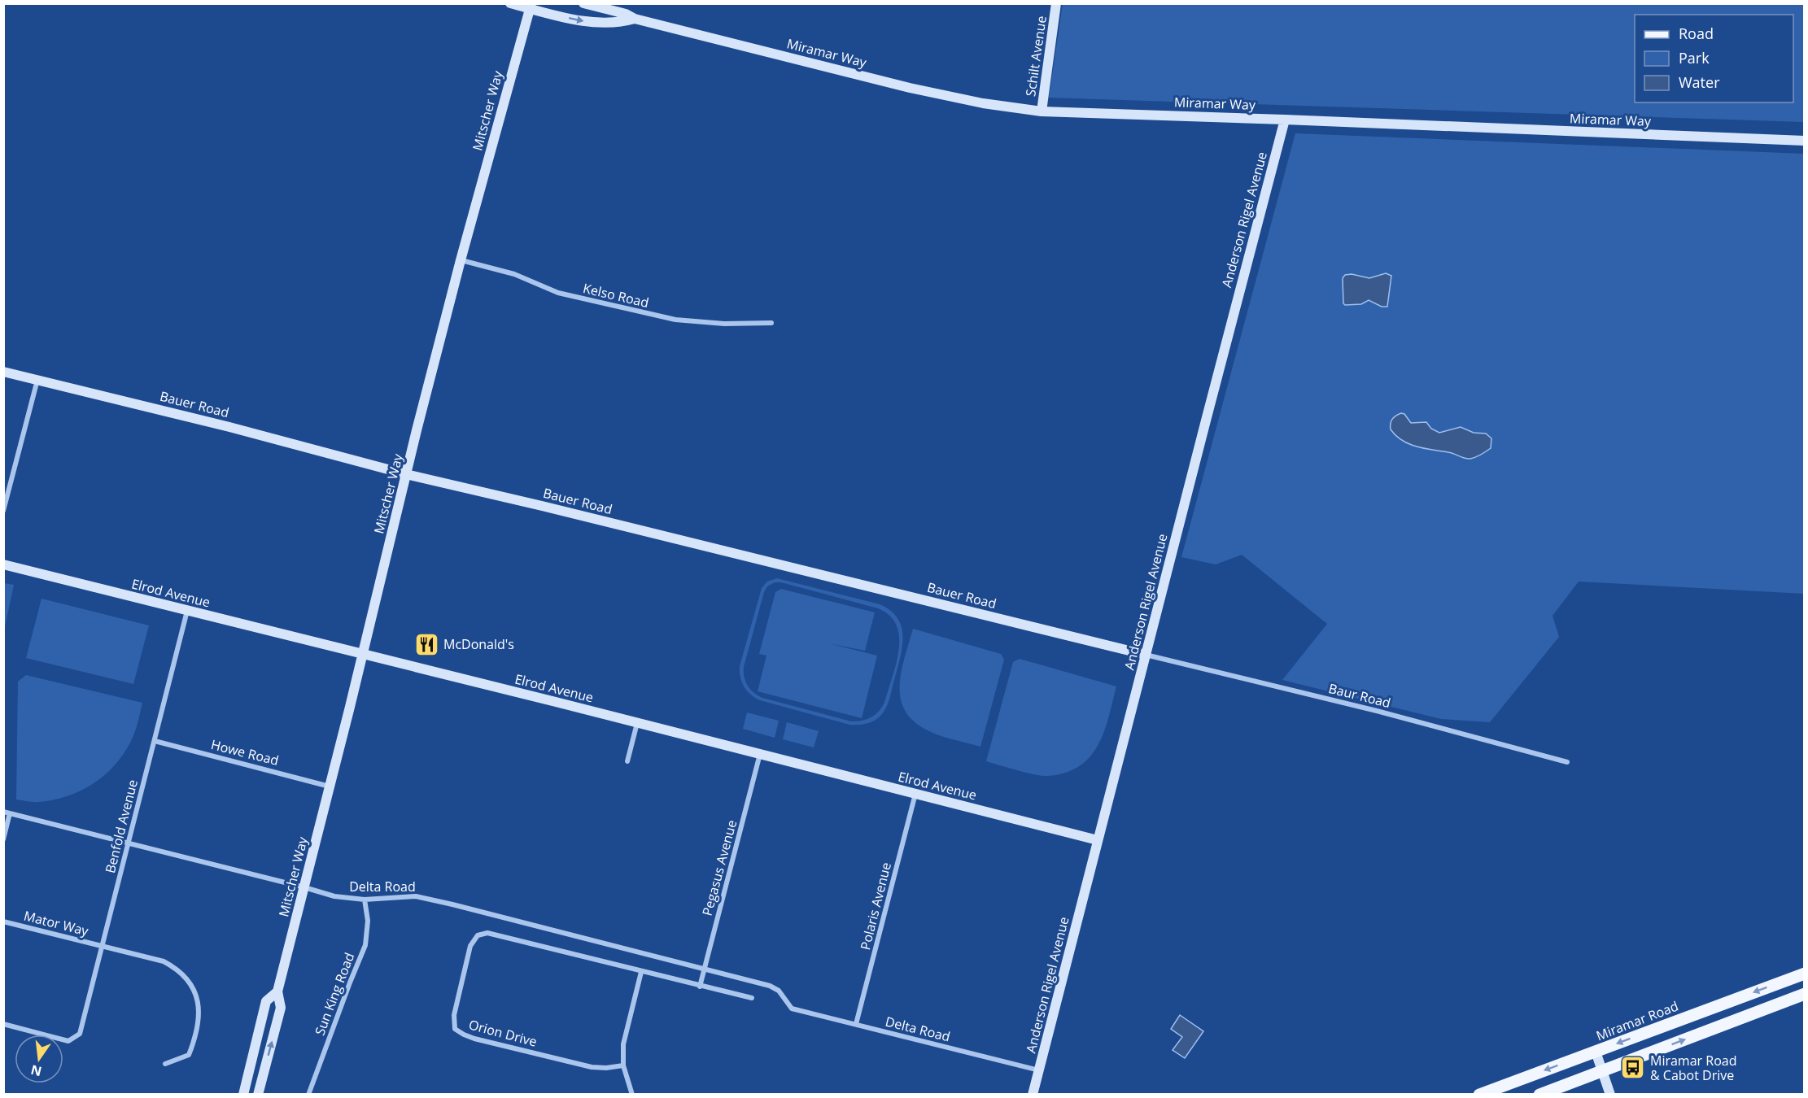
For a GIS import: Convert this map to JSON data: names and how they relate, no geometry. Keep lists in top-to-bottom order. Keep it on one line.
{"streets":{"main road":["Miramar Road"],"street":["Miramar Way","Schilt Avenue","Mitscher Way","Anderson Rigel Avenue","Kelso Road","Bauer Road","Elrod Avenue","Baur Road","Howe Road","Benfold Avenue","Pegasus Avenue","Delta Road","Polaris Avenue","Mator Way","Sun King Road","Orion Drive"]},"crossings":[["Miramar Way","Schilt Avenue"],["Miramar Way","Mitscher Way"],["Miramar Way","Anderson Rigel Avenue"],["Mitscher Way","Kelso Road"],["Mitscher Way","Bauer Road"],["Mitscher Way","Elrod Avenue"],["Mitscher Way","Howe Road"],["Mitscher Way","Delta Road"],["Anderson Rigel Avenue","Bauer Road"],["Anderson Rigel Avenue","Elrod Avenue"],["Anderson Rigel Avenue","Baur Road"],["Anderson Rigel Avenue","Delta Road"],["Bauer Road","Baur Road"],["Elrod Avenue","Benfold Avenue"],["Elrod Avenue","Pegasus Avenue"],["Elrod Avenue","Polaris Avenue"],["Howe Road","Benfold Avenue"],["Benfold Avenue","Delta Road"],["Benfold Avenue","Mator Way"],["Pegasus Avenue","Delta Road"],["Delta Road","Polaris Avenue"],["Delta Road","Sun King Road"]],"places":{"restaurant":["McDonald's"],"bus stop":["Miramar Road & Cabot Drive"]},"legend":["Road","Park","Water"],"north":"bottom"}
